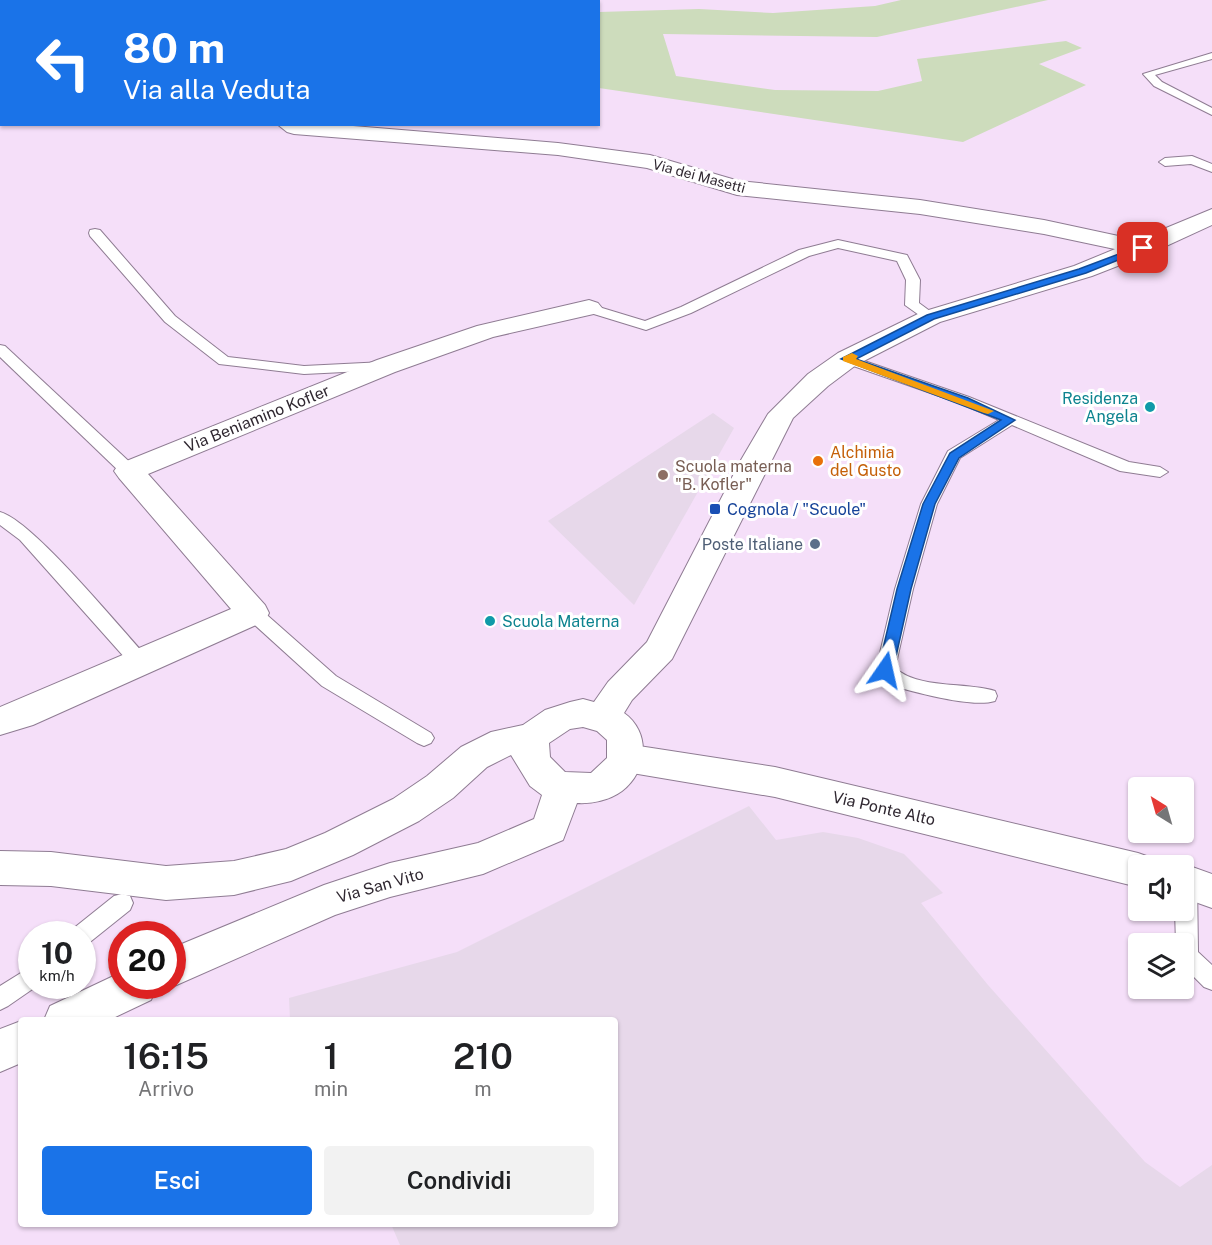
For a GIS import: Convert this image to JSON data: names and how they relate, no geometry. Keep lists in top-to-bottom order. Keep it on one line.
{"streets":{"street":["Via dei Masetti","Via Beniamino Kofler","Via Ponte Alto","Via San Vito"]},"crossings":[["Via Ponte Alto","Via San Vito"]],"places":{"other":["Residenza Angela","Alchimia del Gusto","Scuola materna \"B. Kofler\"","Poste Italiane","Scuola Materna"],"transit":["Cognola / \"Scuole\""]},"north":"top left","page":{"turn":["80 m","Via alla Veduta"],"speed":"10 km/h","limit":"20","eta":["16:15","Arrivo","1","min","210","m"],"buttons":["Esci","Condividi"]}}
